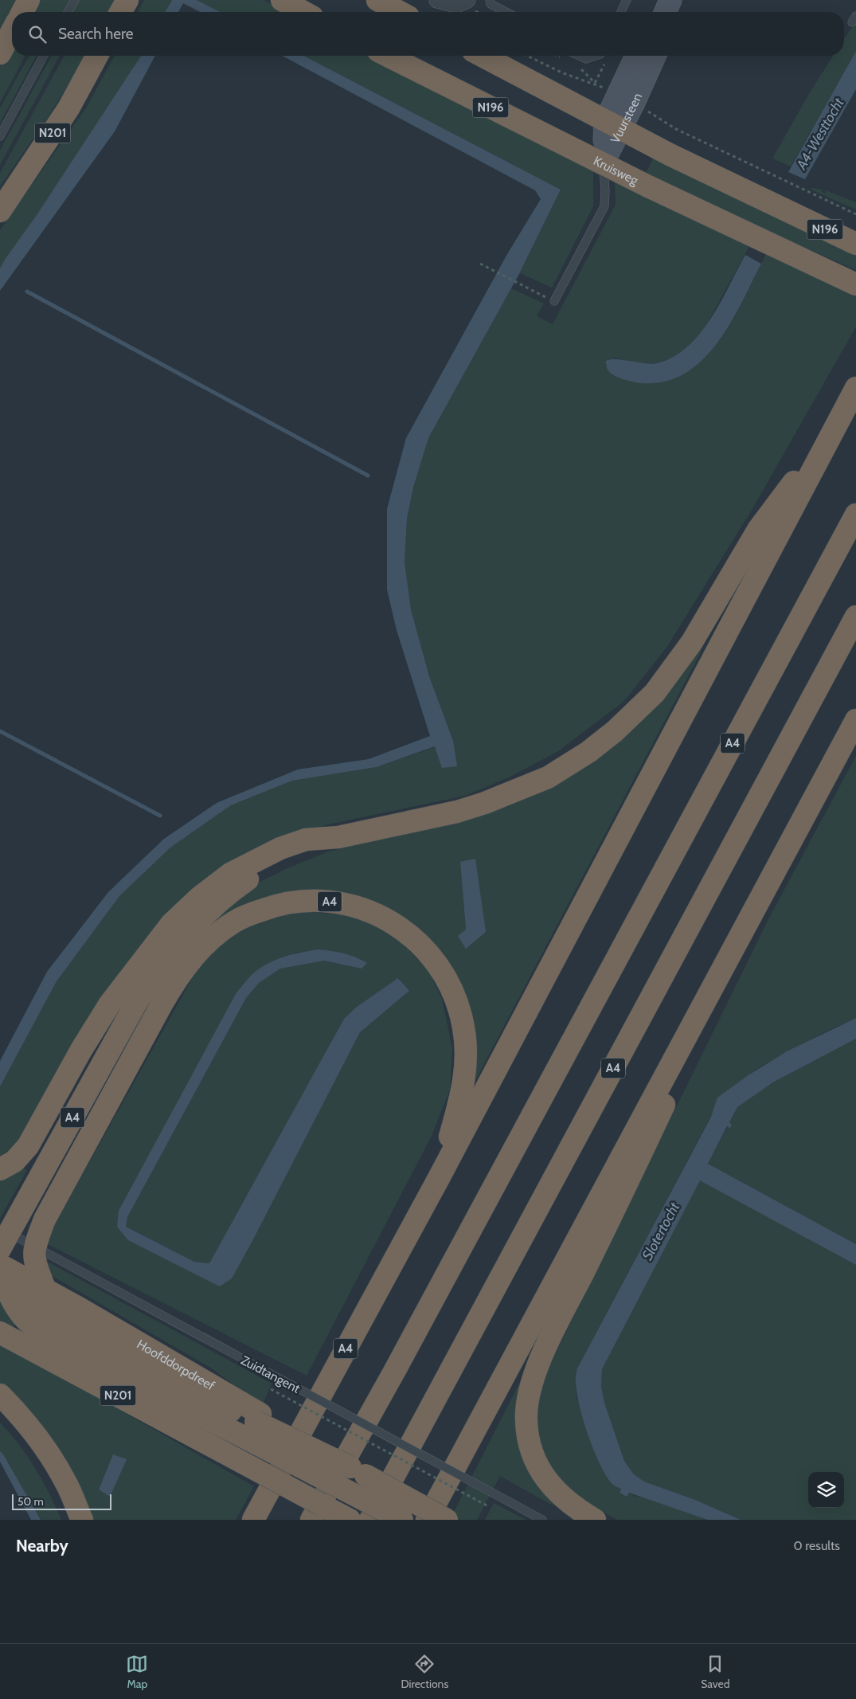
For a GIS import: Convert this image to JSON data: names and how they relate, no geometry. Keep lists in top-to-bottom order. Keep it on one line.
{"streets":{"highway":["N196","N201","Kruisweg","A4","Hoofddorpdreef"],"street":["Vuursteen"],"lane":["Zuidtangent"]},"crossings":[["N196","Vuursteen"],["Vuursteen","Kruisweg"],["A4","Zuidtangent"]],"water":["A4-Westtocht","Slotertocht"],"scale_bar":"50 m","page":{"search":"Search here","scale":"50 m","heading":["Nearby","0 results"],"nav":["Map","Directions","Saved"]}}
